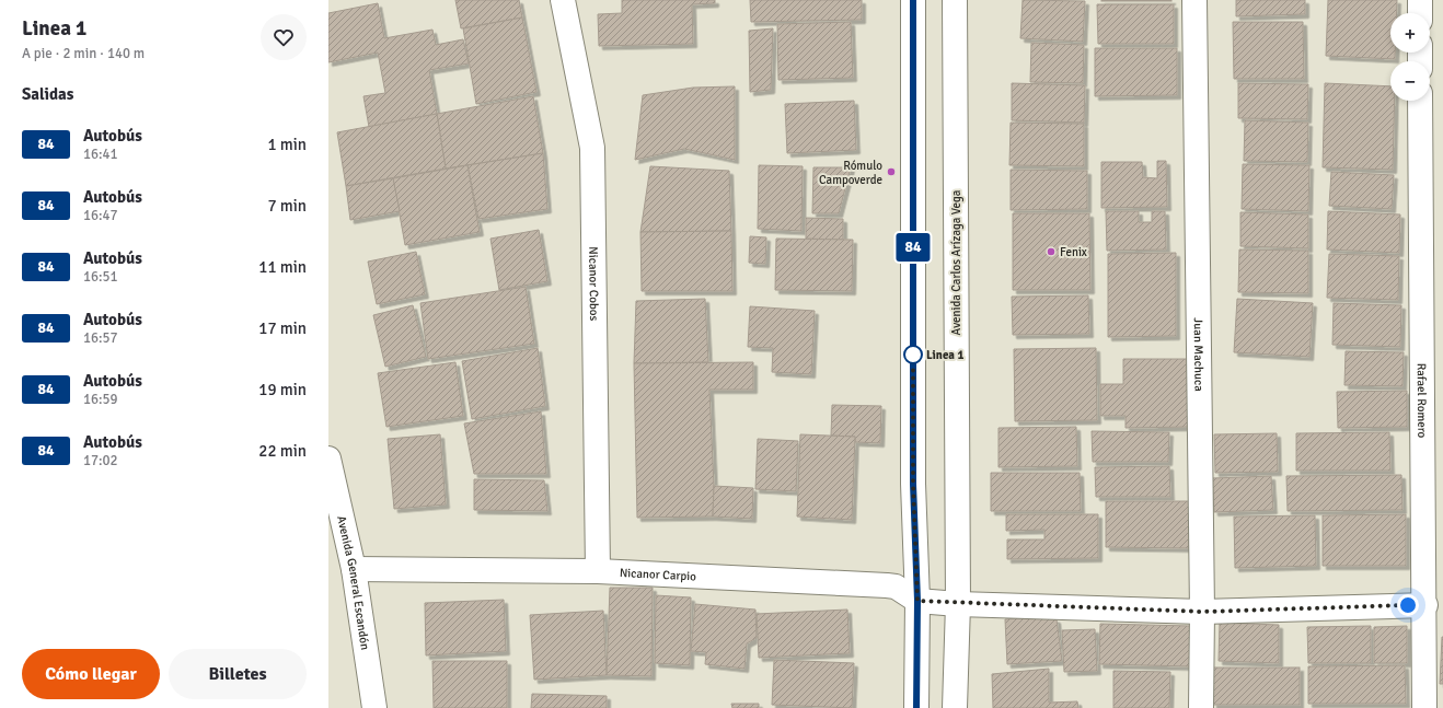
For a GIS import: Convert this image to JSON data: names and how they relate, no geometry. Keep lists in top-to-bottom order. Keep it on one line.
{"streets":{"street":["Avenida Carlos Arízaga Vega","Nicanor Cobos","Juan Machuca","Rafael Romero","Nicanor Carpio","Avenida General Escandón"]},"crossings":[["Avenida Carlos Arízaga Vega","Nicanor Carpio"],["Nicanor Cobos","Nicanor Carpio"],["Juan Machuca","Nicanor Carpio"],["Rafael Romero","Nicanor Carpio"],["Nicanor Carpio","Avenida General Escandón"]],"places":["Rómulo Campoverde","Fenix","Linea 1"],"lines":["bus line 84"],"page":{"heading":[["Linea 1","A pie · 2 min · 140 m"],"Salidas"],"on_map":"84","map_buttons":["+","−"],"list":[{"mark":"84","name":"Autobús","note":"16:41","value":"1 min"},{"mark":"84","name":"Autobús","note":"16:47","value":"7 min"},{"mark":"84","name":"Autobús","note":"16:51","value":"11 min"},{"mark":"84","name":"Autobús","note":"16:57","value":"17 min"},{"mark":"84","name":"Autobús","note":"16:59","value":"19 min"},{"mark":"84","name":"Autobús","note":"17:02","value":"22 min"}],"buttons":["Cómo llegar","Billetes"]}}
